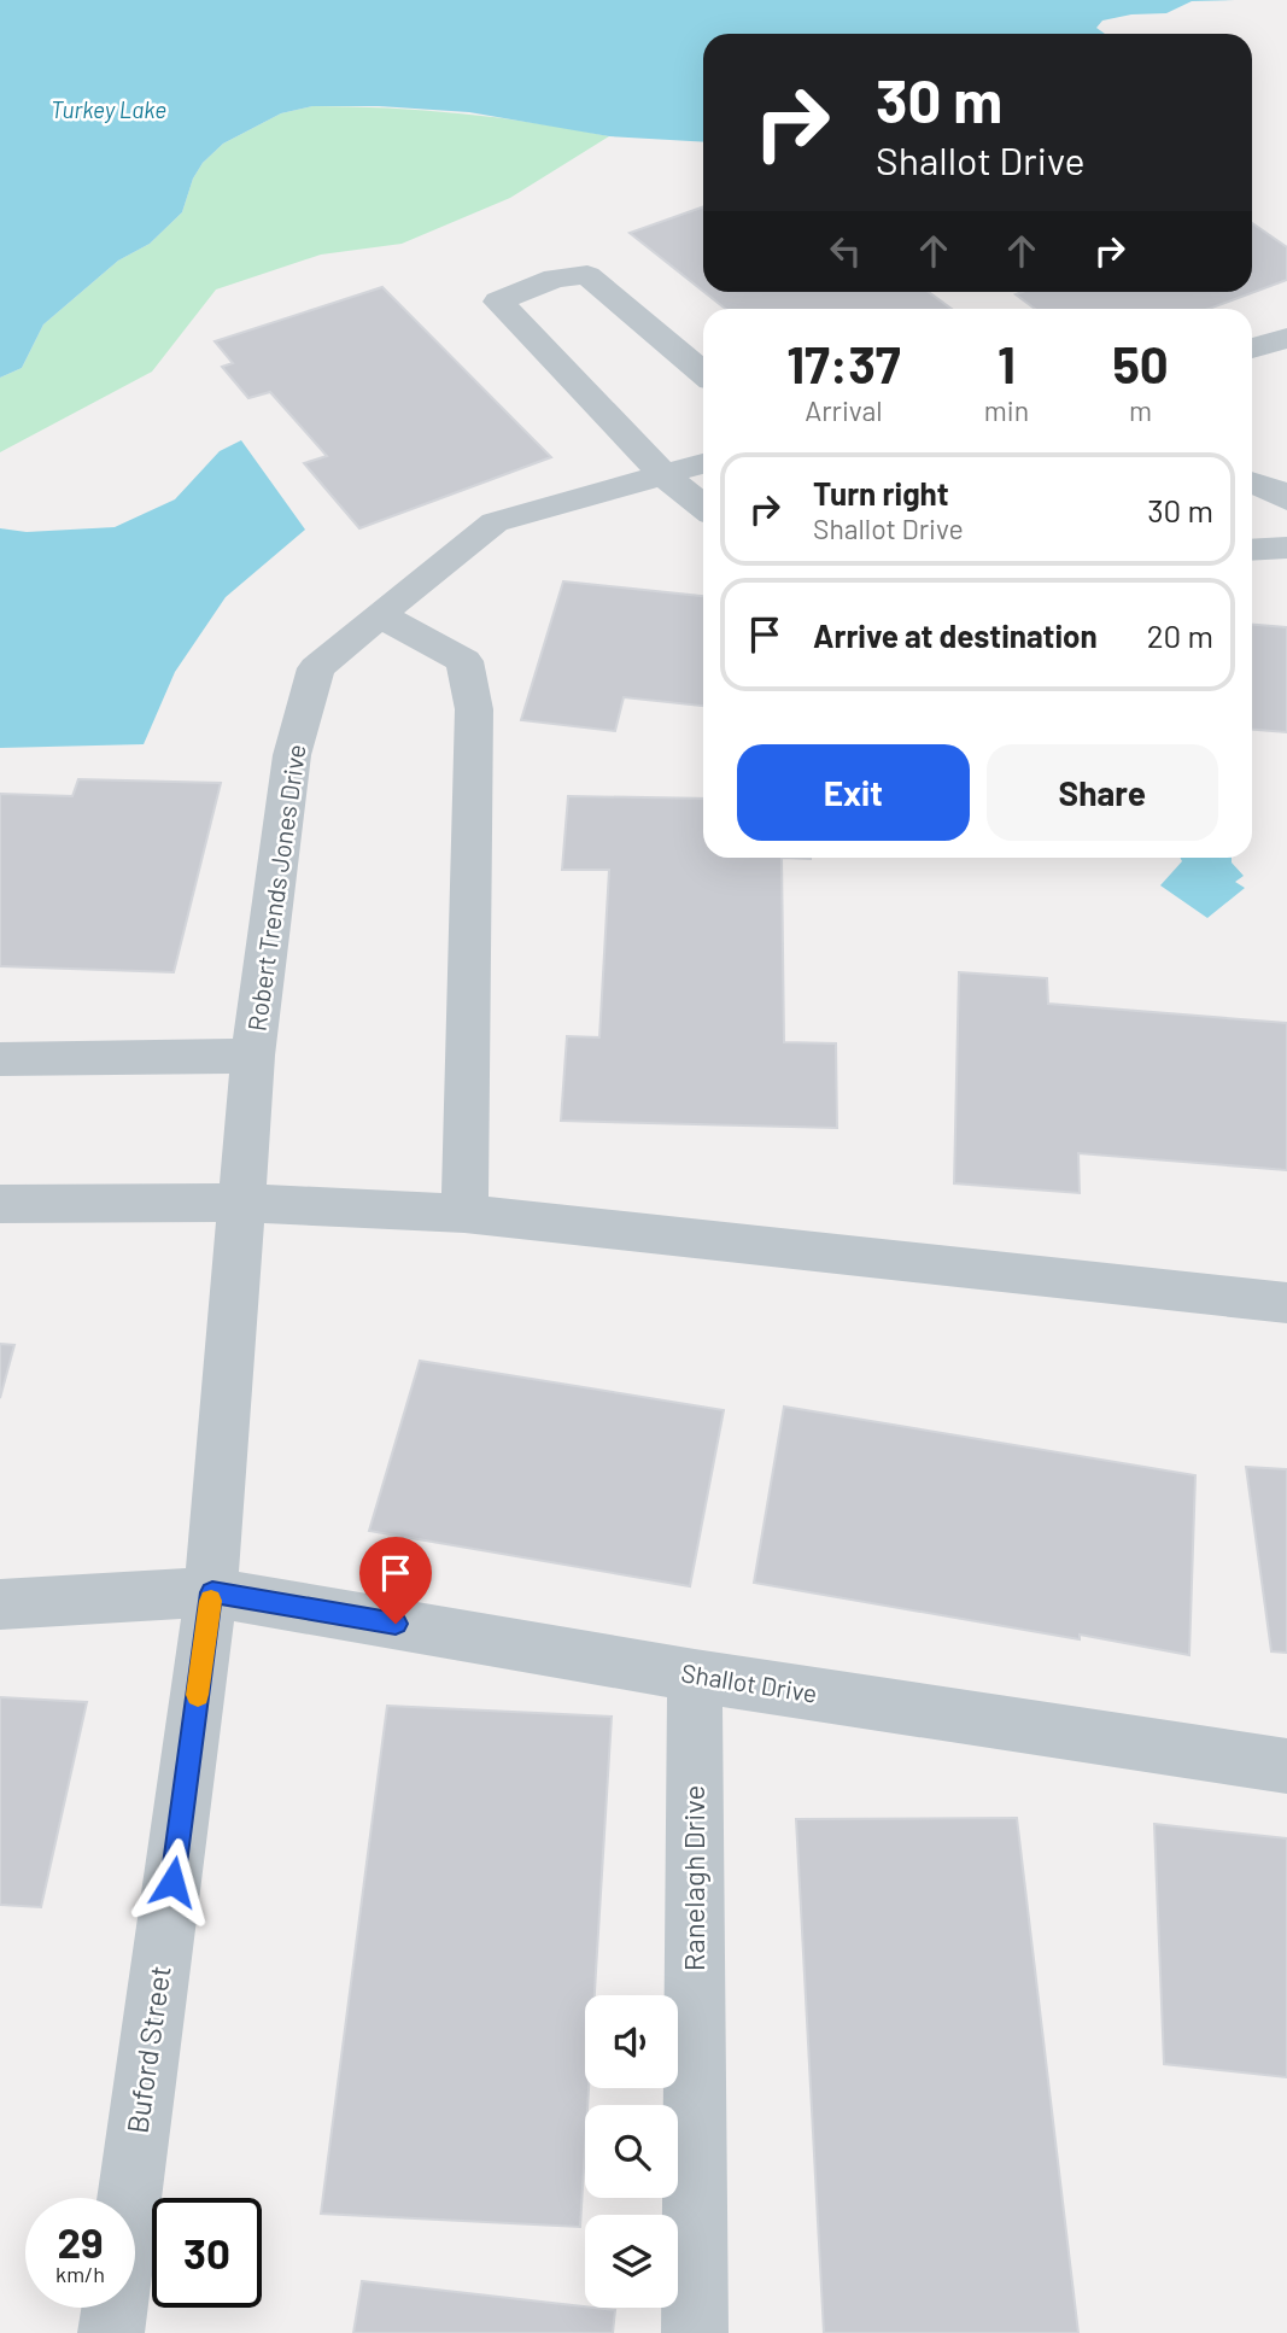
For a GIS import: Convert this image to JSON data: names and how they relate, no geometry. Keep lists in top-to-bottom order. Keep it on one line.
{"streets":{"street":["Robert Trends Jones Drive","Shallot Drive","Ranelagh Drive","Buford Street"]},"crossings":[["Robert Trends Jones Drive","Buford Street"],["Shallot Drive","Ranelagh Drive"],["Shallot Drive","Buford Street"]],"water":["Turkey Lake"],"page":{"turn":["30 m","Shallot Drive"],"eta":["17:37","Arrival","1","min","50","m"],"list":[{"name":"Turn right","note":"Shallot Drive","value":"30 m"},{"name":"Arrive at destination","value":"20 m"}],"buttons":["Exit","Share"],"speed":"29 km/h","limit":"30"}}
